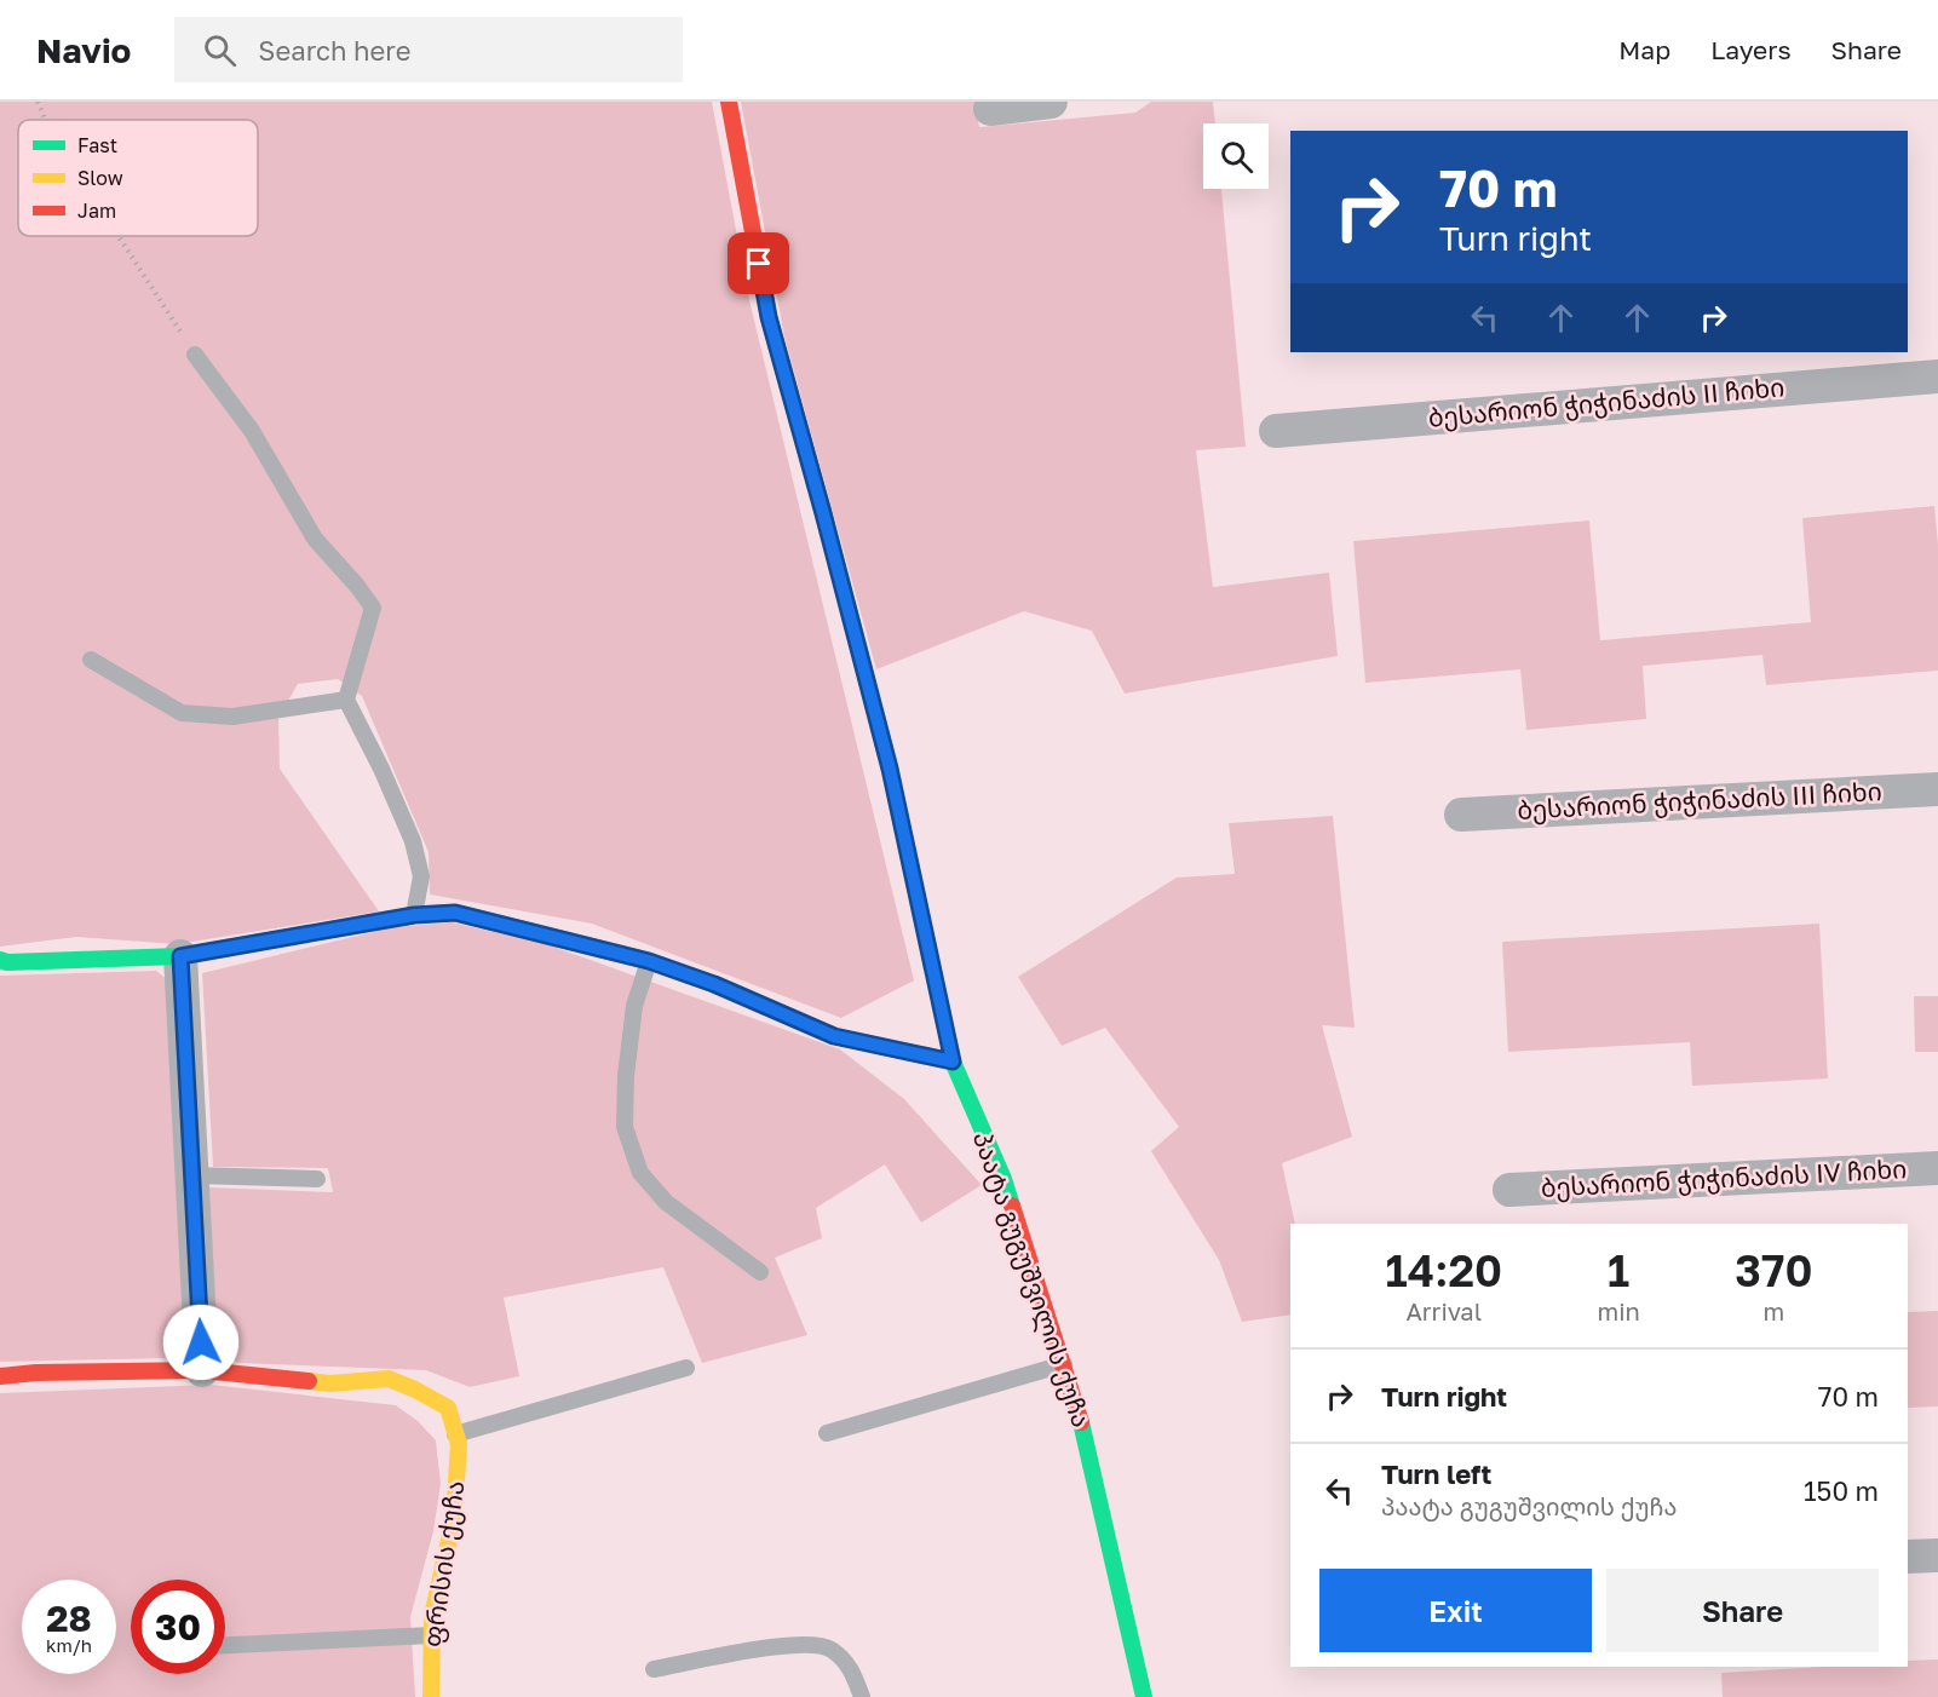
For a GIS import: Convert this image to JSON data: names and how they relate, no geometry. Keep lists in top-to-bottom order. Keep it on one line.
{"streets":{"street":["ბესარიონ ჭიჭინაძის II ჩიხი","ბესარიონ ჭიჭინაძის III ჩიხი","ბესარიონ ჭიჭინაძის IV ჩიხი","პაატა გუგუშვილის ქუჩა","ფრისის ქუჩა"]},"legend":["Fast","Slow","Jam"],"page":{"header":"Navio","search":"Search here","nav":["Map","Layers","Share"],"turn":["70 m","Turn right"],"eta":["14:20","Arrival","1","min","370","m"],"list":[{"name":"Turn right","value":"70 m"},{"name":"Turn left","note":"პაატა გუგუშვილის ქუჩა","value":"150 m"}],"buttons":["Exit","Share"],"speed":"28 km/h","limit":"30"}}
